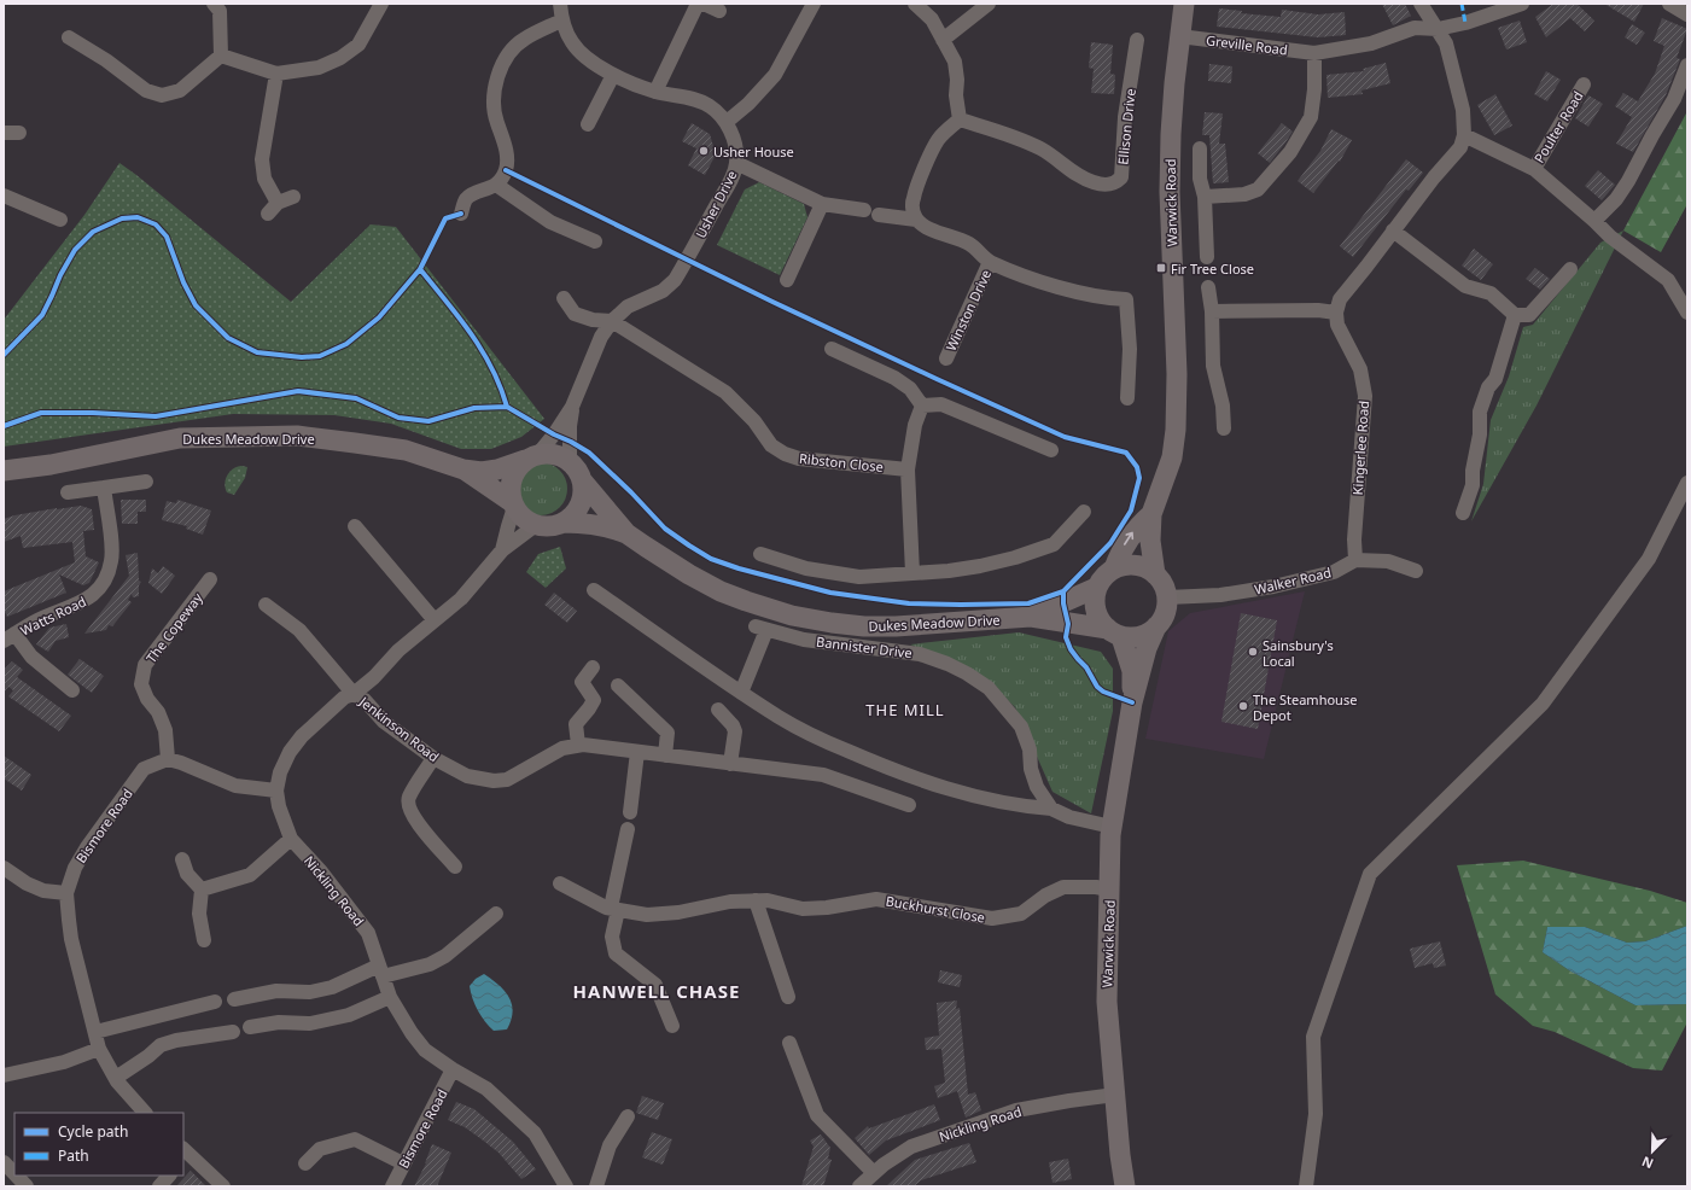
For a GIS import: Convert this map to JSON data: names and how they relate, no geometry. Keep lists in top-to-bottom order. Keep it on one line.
{"streets":{"street":["Greville Road","Ellison Drive","Poulter Road","Warwick Road","Usher Drive","Winston Drive","Dukes Meadow Drive","Kingerlee Road","Ribston Close","Walker Road","Watts Road","The Copeway","Bannister Drive","Jenkinson Road","Bismore Road","Nickling Road","Buckhurst Close"]},"crossings":[["Greville Road","Warwick Road"],["Warwick Road","Dukes Meadow Drive"],["Warwick Road","Walker Road"],["Warwick Road","Nickling Road"],["Warwick Road","Buckhurst Close"],["Usher Drive","Dukes Meadow Drive"],["Usher Drive","Ribston Close"],["Dukes Meadow Drive","Walker Road"],["Kingerlee Road","Walker Road"],["The Copeway","Bismore Road"],["Bismore Road","Nickling Road"]],"districts":["THE MILL","HANWELL CHASE"],"places":{"other":["Usher House","Sainsbury's Local","The Steamhouse Depot"],"transit":["Fir Tree Close"]},"legend":["Cycle path","Path"],"north":"bottom left"}
